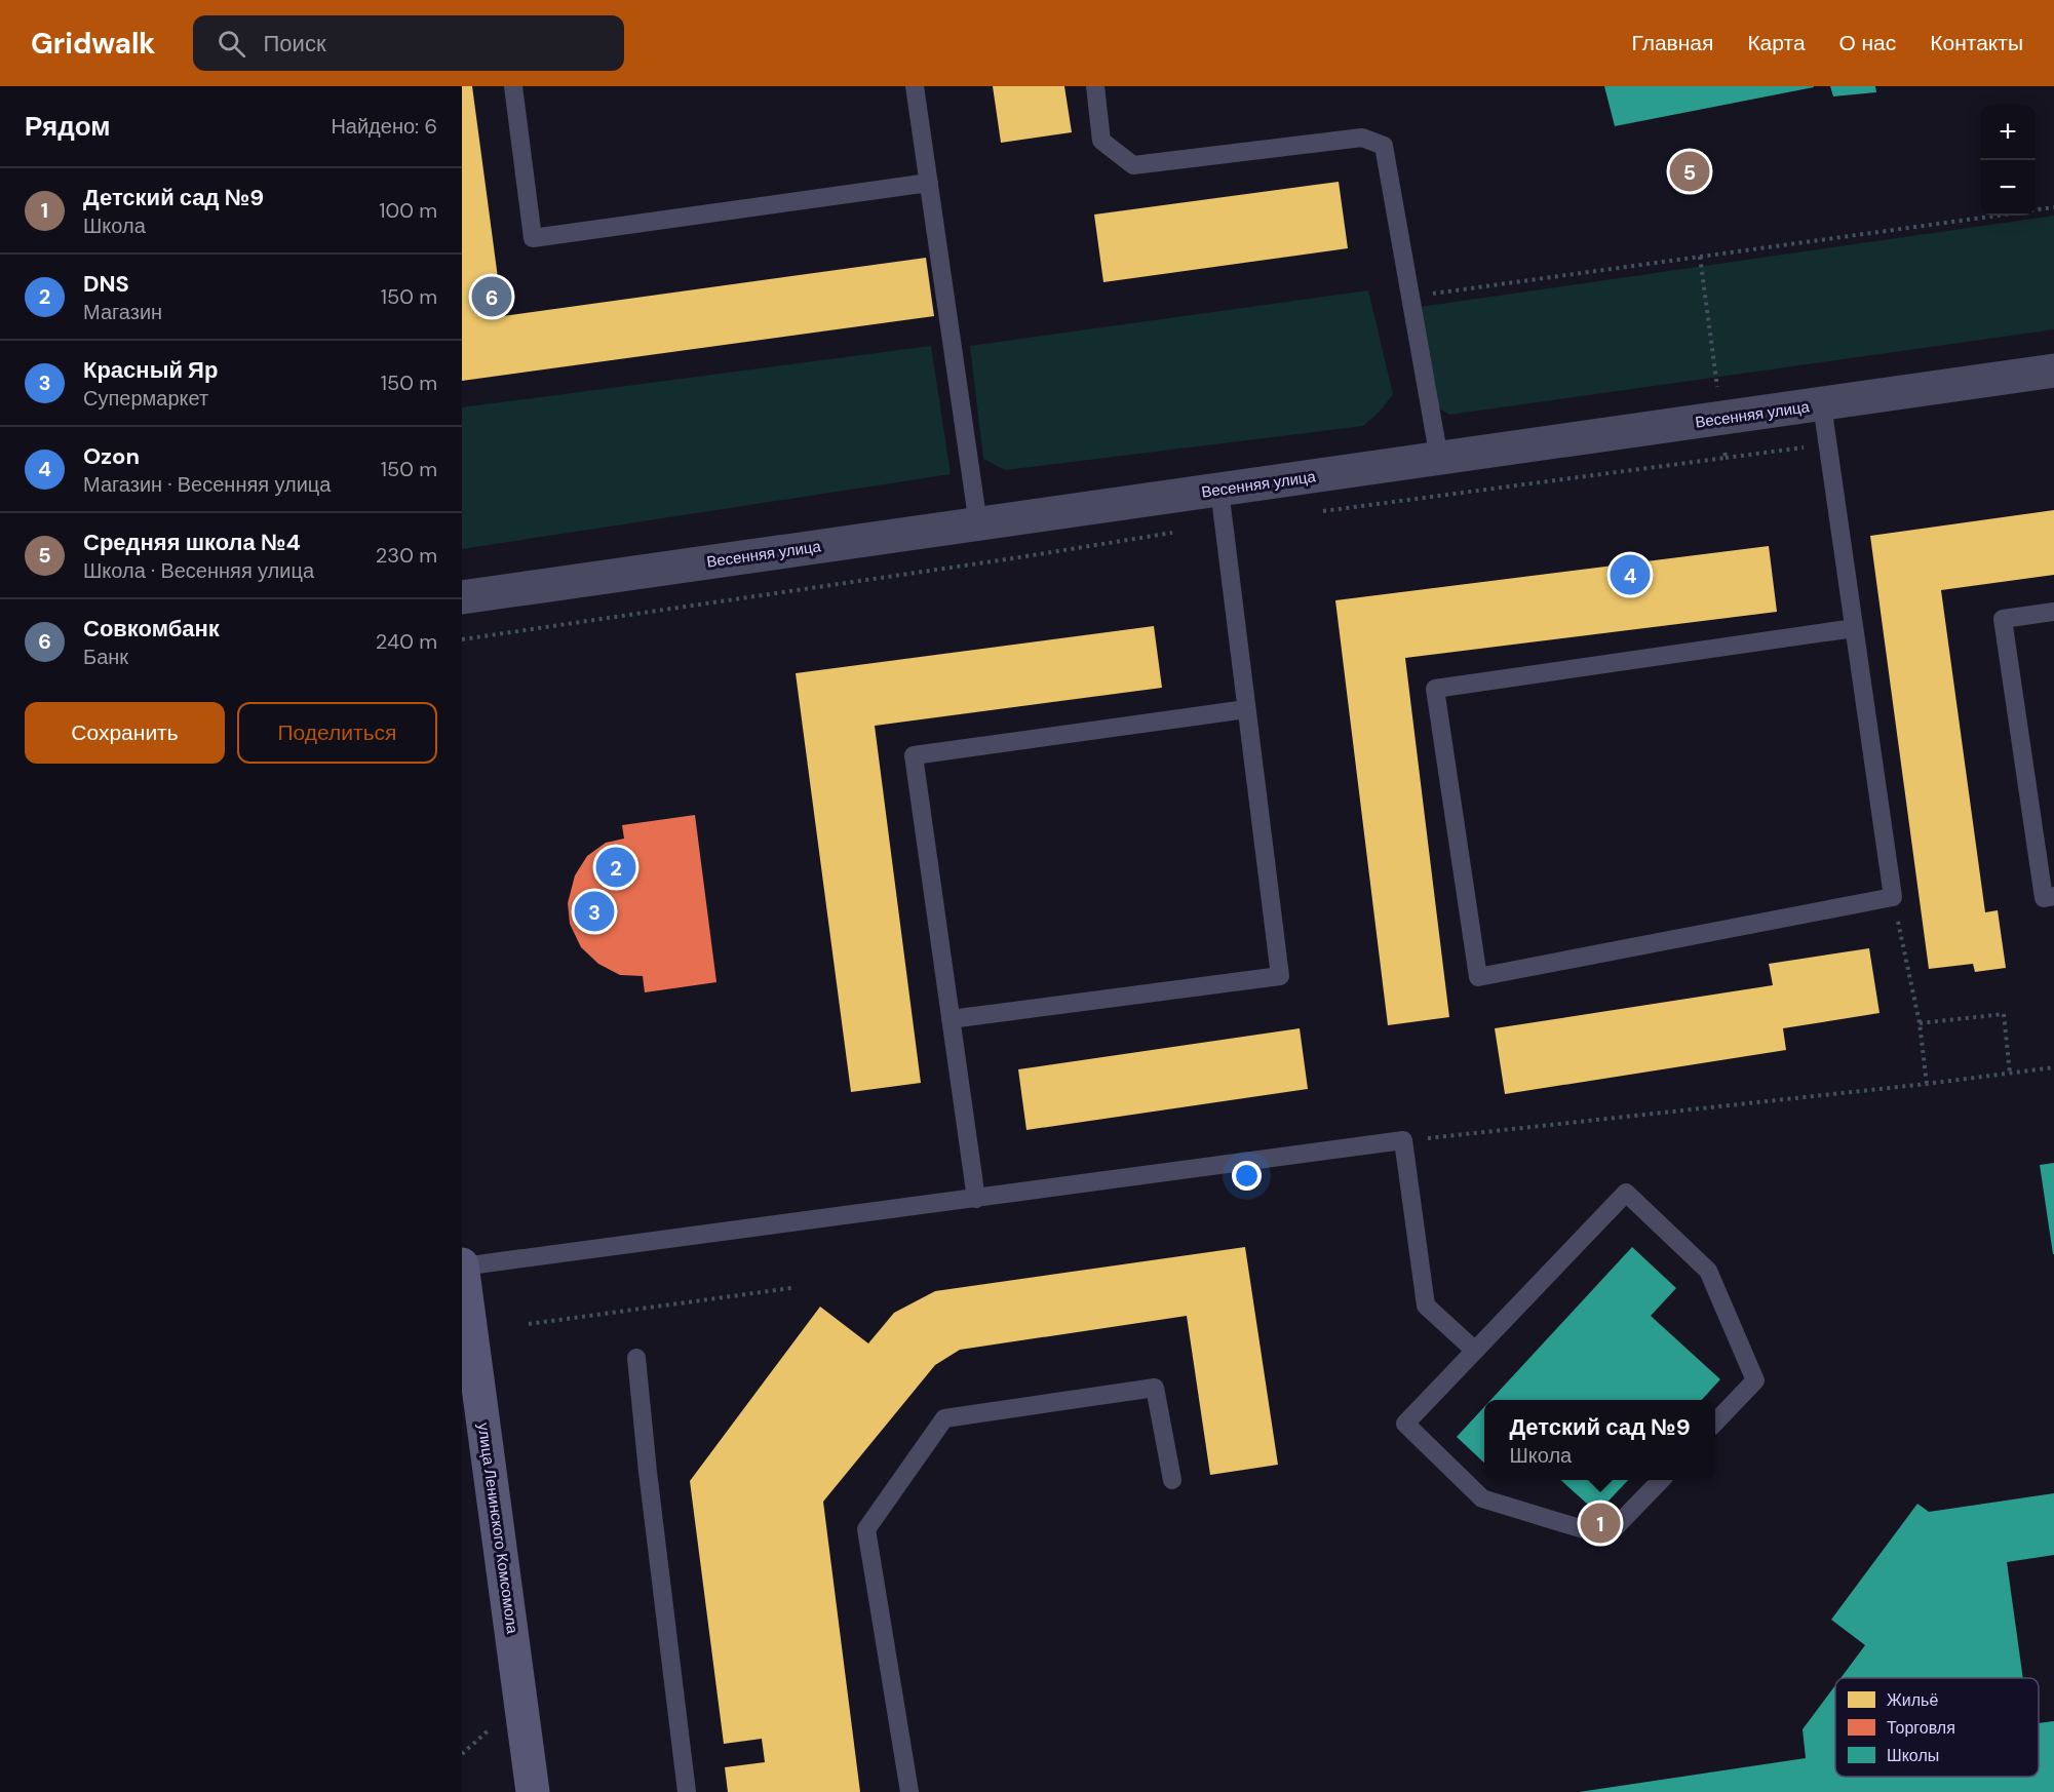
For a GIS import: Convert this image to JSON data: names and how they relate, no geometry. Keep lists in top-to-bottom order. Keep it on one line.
{"streets":{"main road":["улица Ленинского Комсомола"],"street":["Весенняя улица"]},"legend":["Жильё","Торговля","Школы"],"page":{"header":"Gridwalk","search":"Поиск","nav":["Главная","Карта","О нас","Контакты"],"heading":["Рядом","Найдено: 6"],"map_buttons":["+","−"],"pins":["5","6","4","2","3","1"],"list":[{"mark":"1","name":"Детский сад №9","note":"Школа","value":"100 m"},{"mark":"2","name":"DNS","note":"Магазин","value":"150 m"},{"mark":"3","name":"Красный Яр","note":"Супермаркет","value":"150 m"},{"mark":"4","name":"Ozon","note":"Магазин · Весенняя улица","value":"150 m"},{"mark":"5","name":"Средняя школа №4","note":"Школа · Весенняя улица","value":"230 m"},{"mark":"6","name":"Совкомбанк","note":"Банк","value":"240 m"}],"buttons":["Сохранить","Поделиться"],"popup":["Детский сад №9","Школа"]}}
